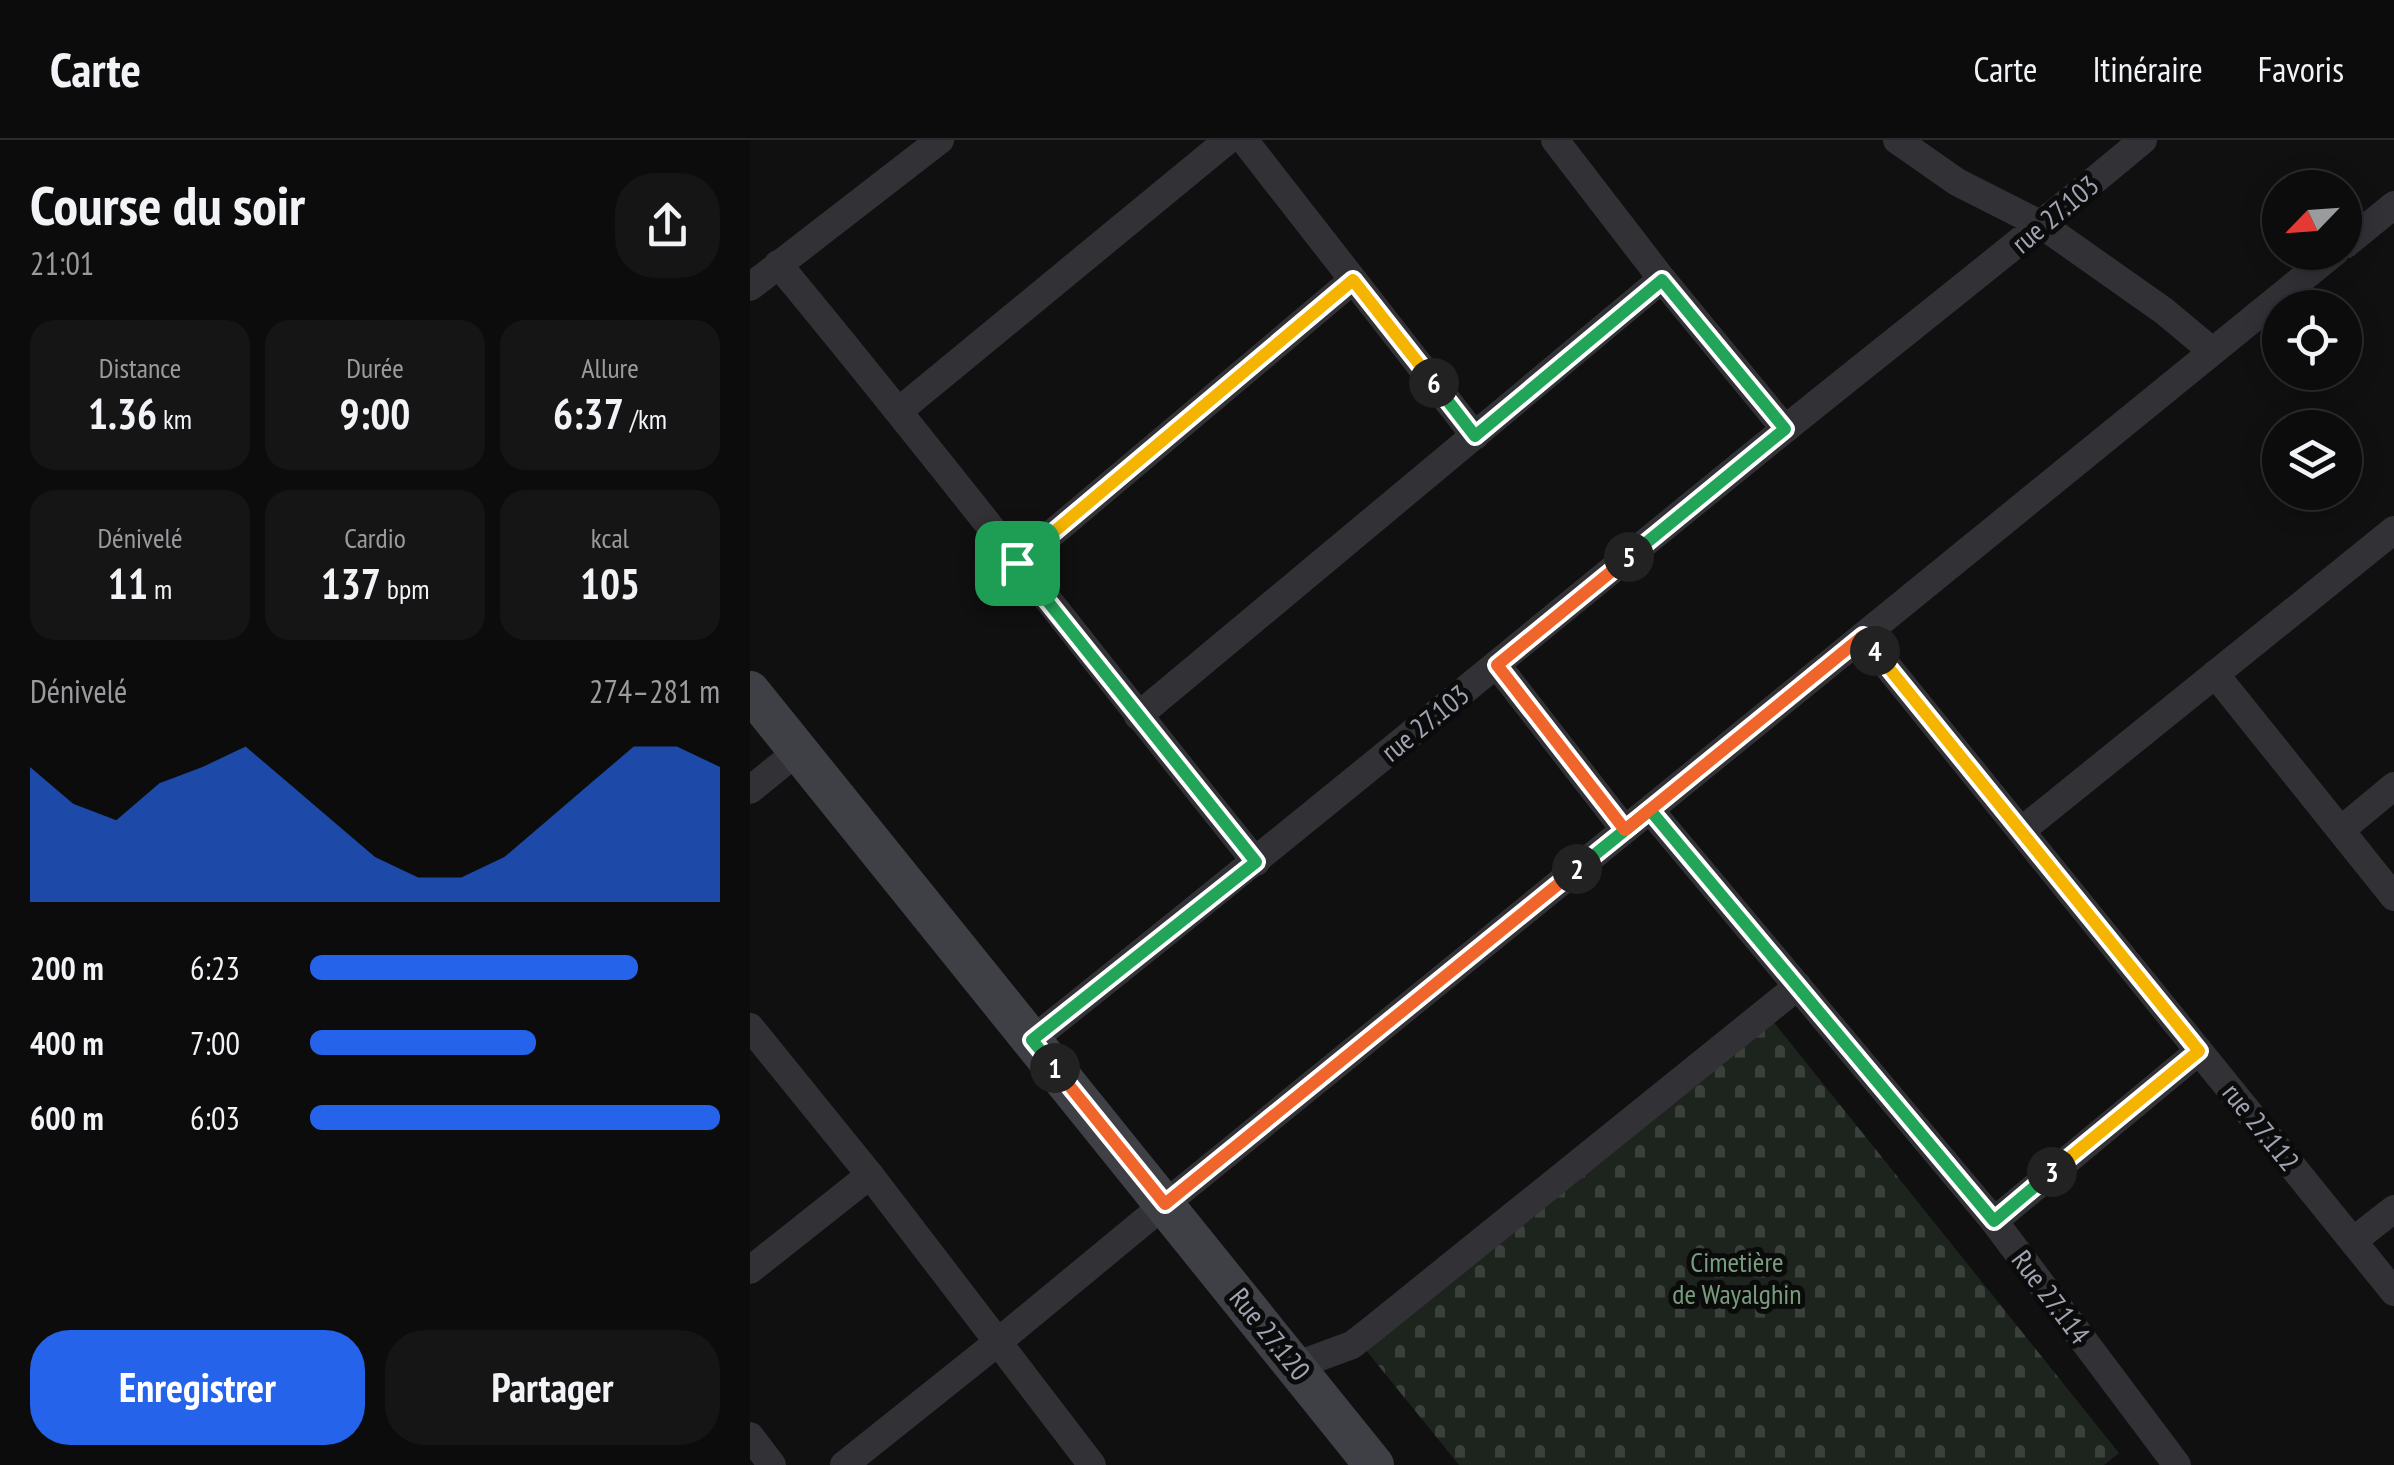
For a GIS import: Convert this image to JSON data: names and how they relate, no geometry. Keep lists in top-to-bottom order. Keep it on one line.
{"streets":{"street":["rue 27.103","rue 27.112","Rue 27.114","Rue 27.120"]},"crossings":[["rue 27.103","Rue 27.120"]],"parks":["Cimetière de Wayalghin"],"north":"bottom left","page":{"header":"Carte","nav":["Carte","Itinéraire","Favoris"],"heading":["Course du soir","21:01"],"stats":[["Distance","1.36 km"],["Durée","9:00"],["Allure","6:37 /km"],["Dénivelé","11 m"],["Cardio","137 bpm"],["kcal","105"]],"pins":["6","5","4","2","1","3"],"chart":["Dénivelé","274–281 m"],"list":[{"name":"200 m","note":"6:23"},{"name":"400 m","note":"7:00"},{"name":"600 m","note":"6:03"}],"buttons":["Enregistrer","Partager"]}}
